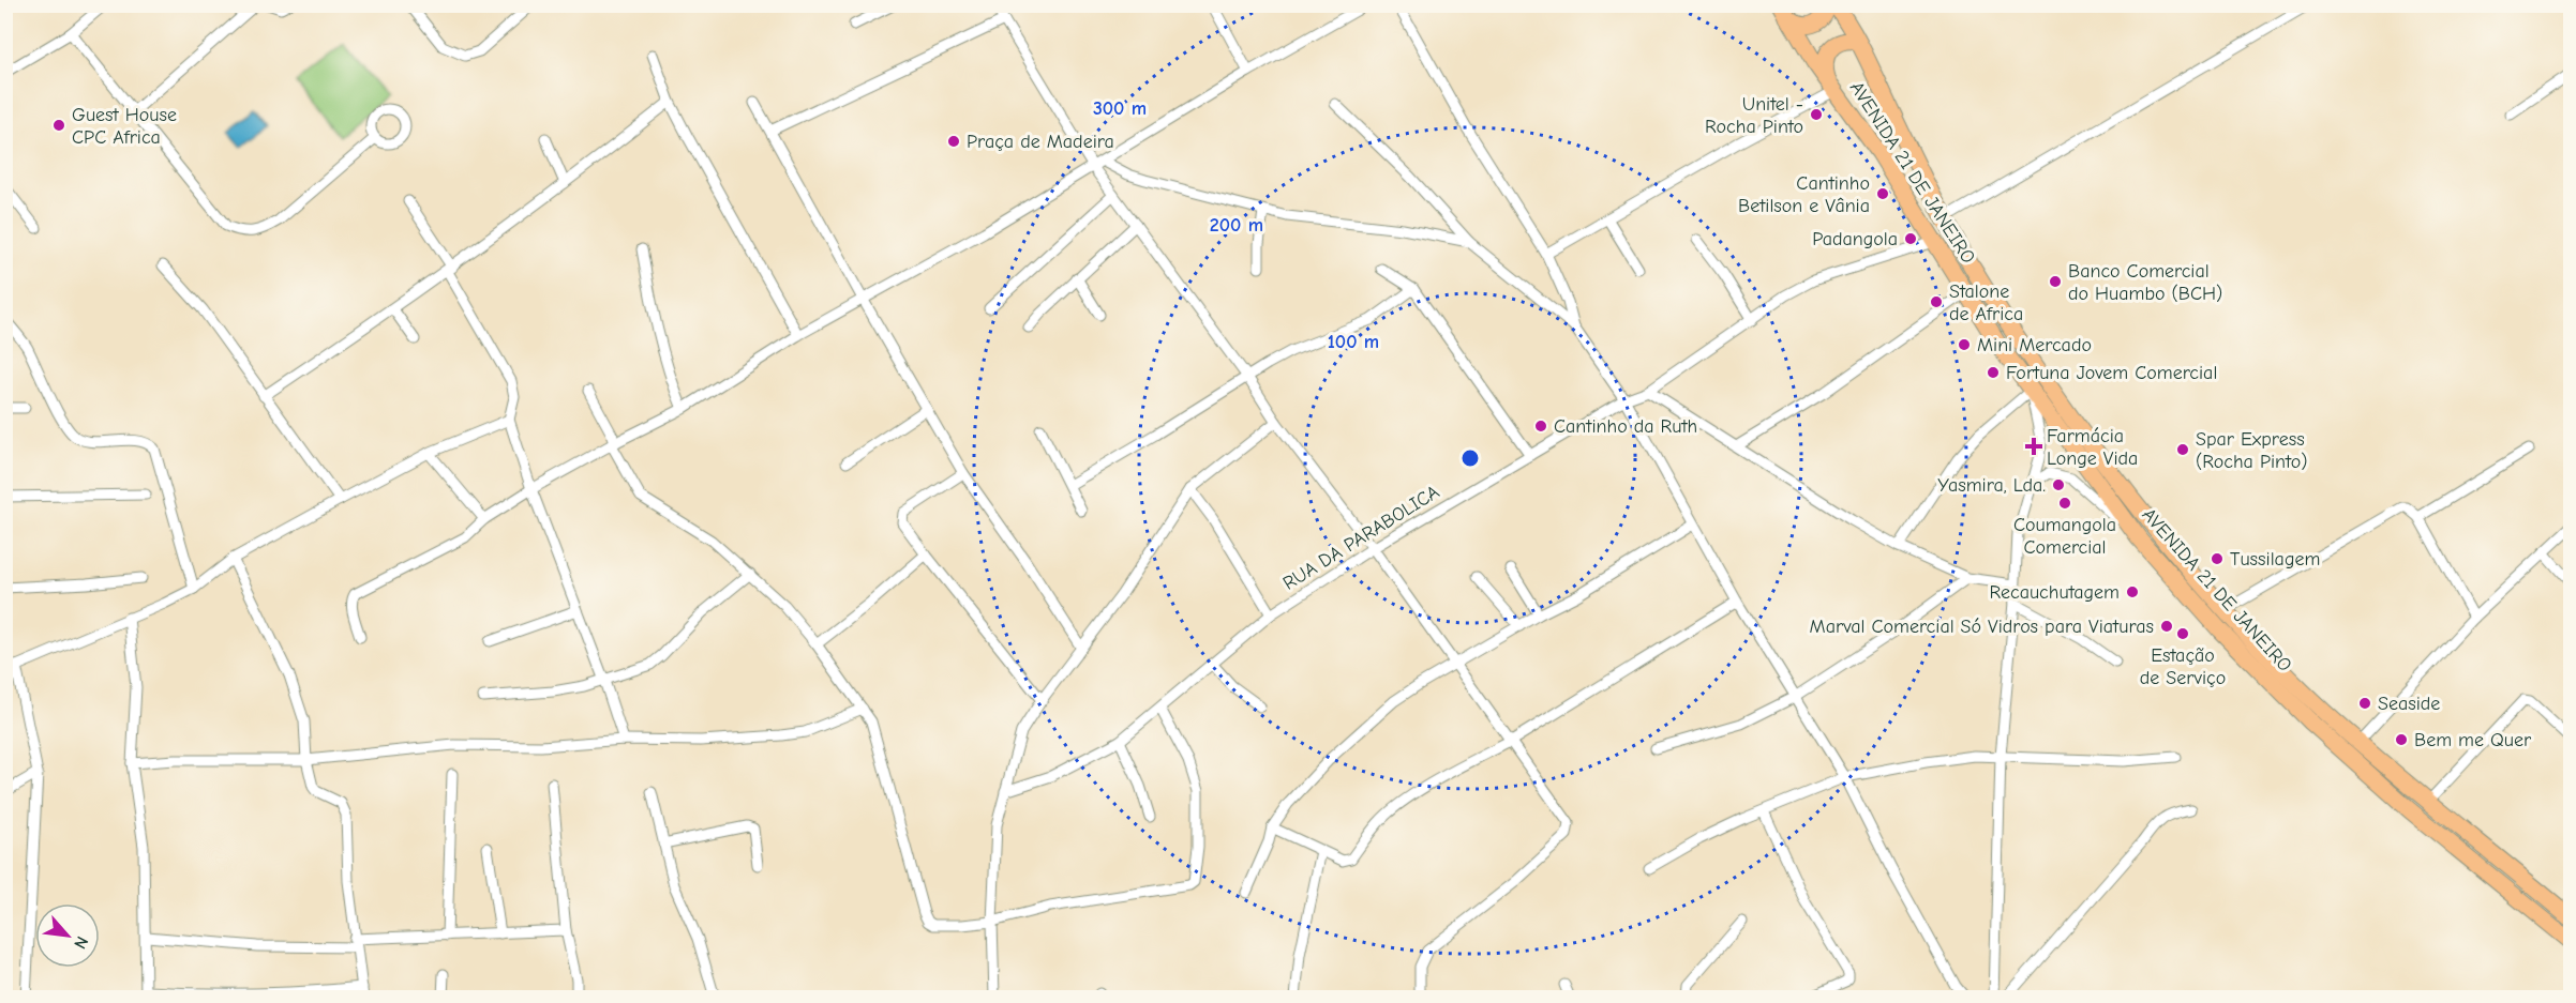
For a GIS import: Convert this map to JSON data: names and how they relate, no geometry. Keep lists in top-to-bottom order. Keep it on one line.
{"streets":{"main road":["AVENIDA 21 DE JANEIRO"],"street":["RUA DA PARABOLICA"]},"crossings":[["AVENIDA 21 DE JANEIRO","RUA DA PARABOLICA"]],"places":{"other":["Unitel - Rocha Pinto","Guest House CPC Africa","Praça de Madeira","Cantinho Betilson e Vânia","Padangola","Banco Comercial do Huambo (BCH)","Stalone de Africa","Mini Mercado","Fortuna Jovem Comercial","Cantinho da Ruth","Spar Express (Rocha Pinto)","Yasmira, Lda.","Coumangola Comercial","Tussilagem","Recauchutagem","Marval Comercial Só Vidros para Viaturas","Estação de Serviço","Seaside","Bem me Quer"],"health":["Farmácia Longe Vida"]},"north":"bottom right","rings":["300 m","200 m","100 m"]}
